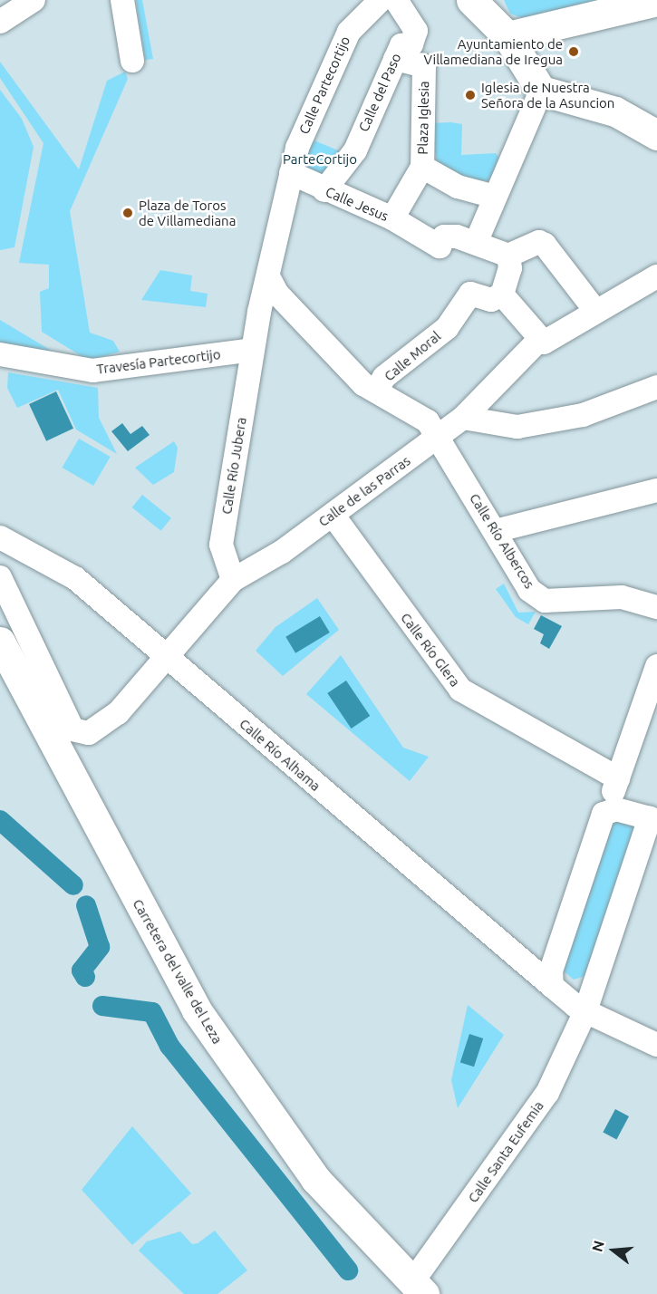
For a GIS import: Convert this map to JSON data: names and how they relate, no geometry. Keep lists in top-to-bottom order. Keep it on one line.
{"streets":{"main road":["Carretera del valle del Leza"],"street":["Calle Partecortijo","Calle del Paso","Plaza Iglesia","Calle Jesus","Calle Moral","Travesía Partecortijo","Calle Río Jubera","Calle de las Parras","Calle Río Albercos","Calle Río Glera","Calle Río Alhama","Calle Santa Eufemia"]},"crossings":[["Calle Partecortijo","Calle Jesus"],["Calle Partecortijo","Travesía Partecortijo"],["Calle Partecortijo","Calle Río Jubera"],["Calle del Paso","Plaza Iglesia"],["Calle del Paso","Calle Jesus"],["Plaza Iglesia","Calle Jesus"],["Travesía Partecortijo","Calle Río Jubera"],["Calle Río Jubera","Calle de las Parras"],["Calle de las Parras","Calle Río Albercos"],["Calle de las Parras","Calle Río Glera"],["Calle de las Parras","Calle Río Alhama"],["Carretera del valle del Leza","Calle Santa Eufemia"]],"parks":["ParteCortijo"],"places":["Ayuntamiento de Villamediana de Iregua","Iglesia de Nuestra Señora de la Asuncion","Plaza de Toros de Villamediana"],"north":"left"}
